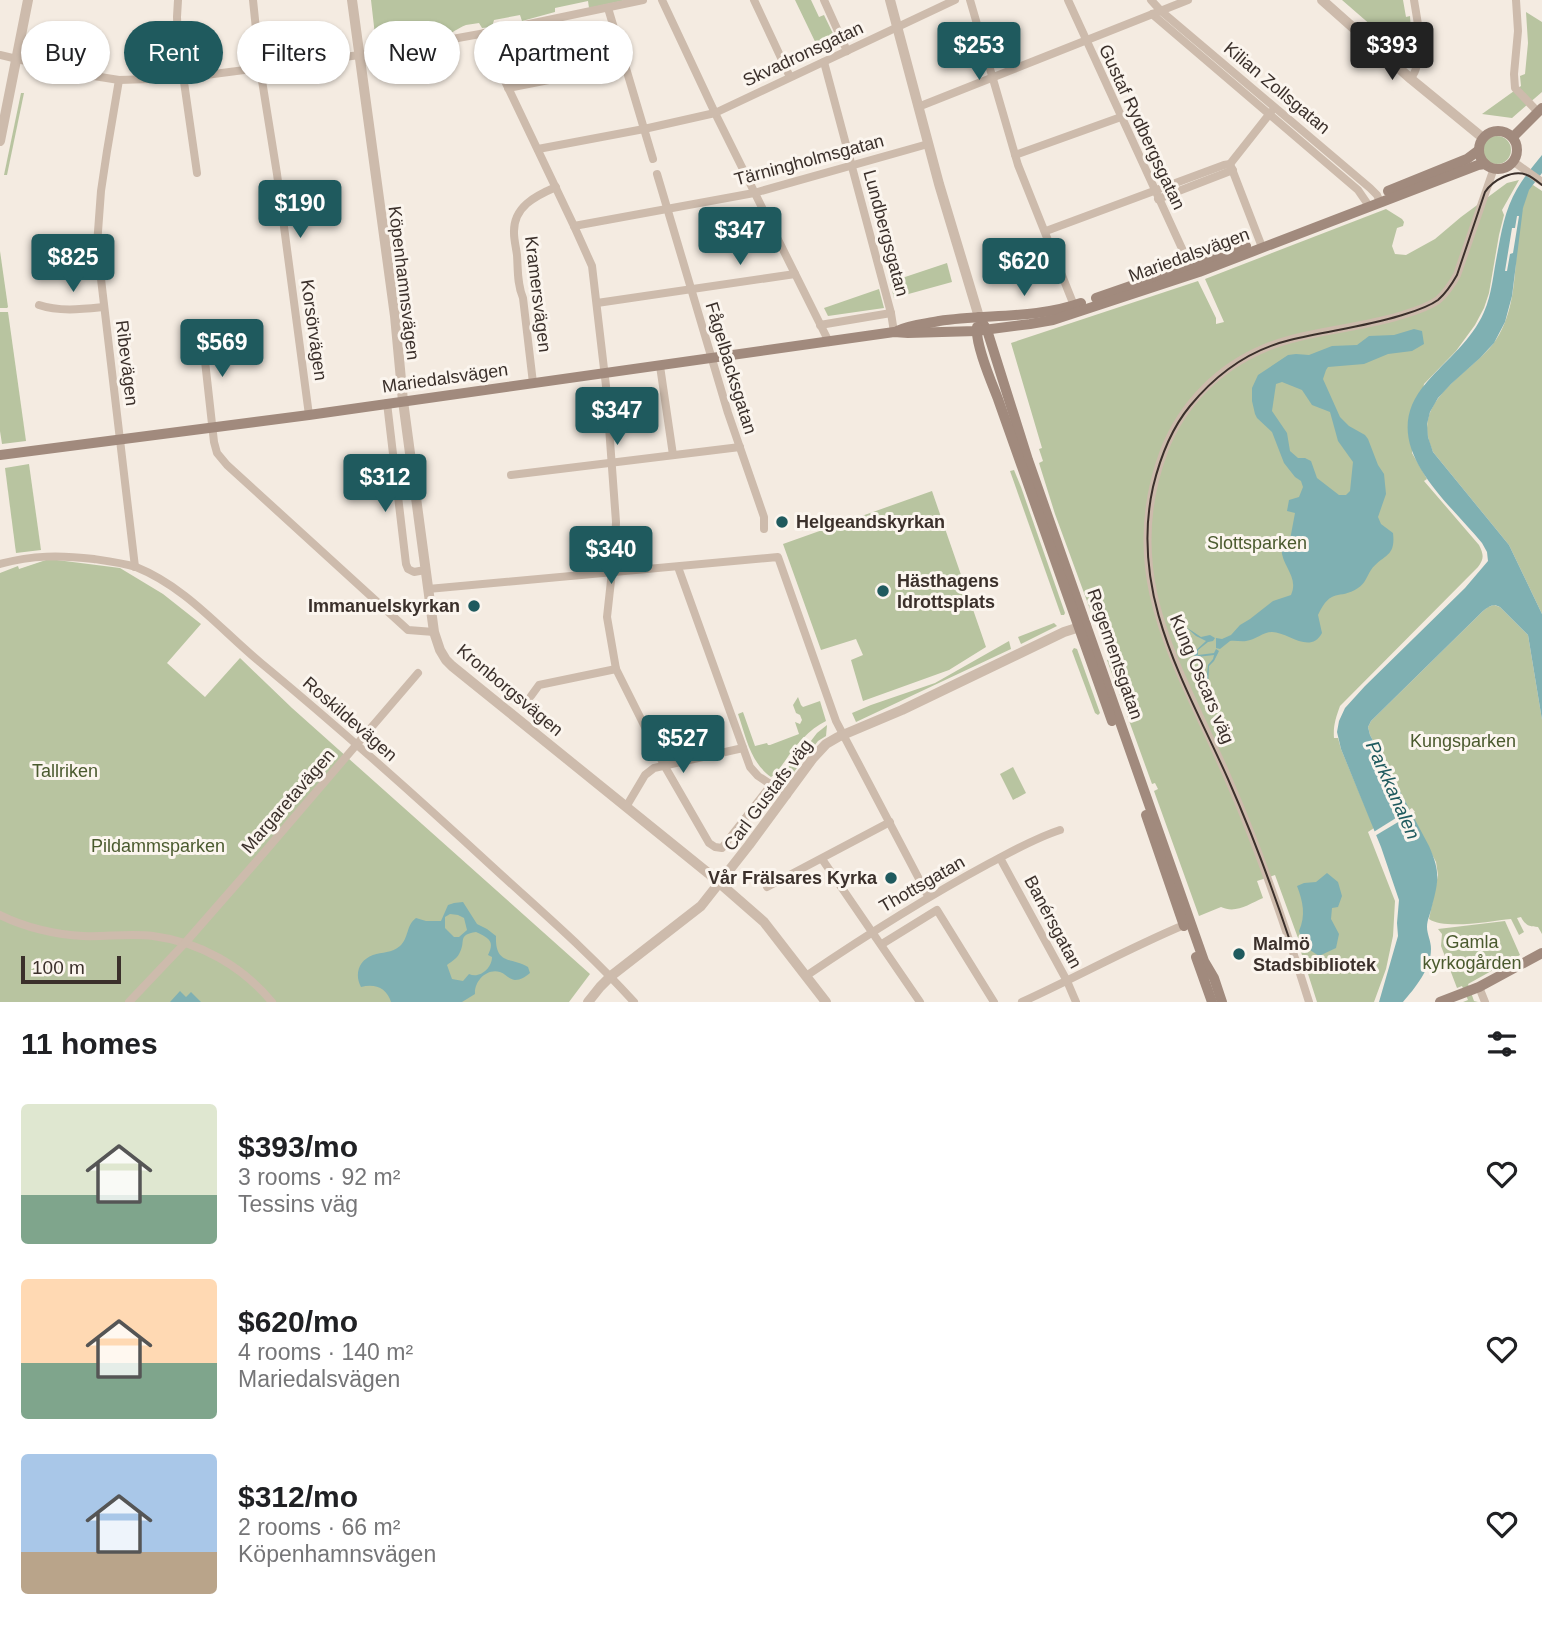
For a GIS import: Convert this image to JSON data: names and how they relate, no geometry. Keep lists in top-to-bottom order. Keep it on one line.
{"streets":{"main road":["Mariedalsvägen","Regementsgatan"],"street":["Skvadronsgatan","Kilian Zollsgatan","Gustaf Rydbergsgatan","Tärningholmsgatan","Lundbergsgatan","Köpenhamnsvägen","Kramersvägen","Korsörvägen","Ribevägen","Fågelbacksgatan","Kung Oscars väg","Kronborgsvägen","Roskildevägen","Carl Gustafs väg","Margaretavägen","Thottsgatan","Banérsgatan"]},"crossings":[["Skvadronsgatan","Lundbergsgatan"],["Skvadronsgatan","Regementsgatan"],["Kilian Zollsgatan","Mariedalsvägen"],["Gustaf Rydbergsgatan","Mariedalsvägen"],["Tärningholmsgatan","Lundbergsgatan"],["Tärningholmsgatan","Fågelbacksgatan"],["Tärningholmsgatan","Regementsgatan"],["Lundbergsgatan","Mariedalsvägen"],["Mariedalsvägen","Köpenhamnsvägen"],["Mariedalsvägen","Kramersvägen"],["Mariedalsvägen","Korsörvägen"],["Mariedalsvägen","Ribevägen"],["Mariedalsvägen","Fågelbacksgatan"],["Mariedalsvägen","Regementsgatan"],["Mariedalsvägen","Kung Oscars väg"],["Köpenhamnsvägen","Kronborgsvägen"],["Ribevägen","Roskildevägen"],["Regementsgatan","Carl Gustafs väg"],["Kronborgsvägen","Carl Gustafs väg"],["Kronborgsvägen","Thottsgatan"],["Roskildevägen","Carl Gustafs väg"],["Roskildevägen","Margaretavägen"],["Thottsgatan","Banérsgatan"]],"water":["Parkkanalen"],"parks":["Slottsparken","Kungsparken","Tallriken","Pildammsparken","Gamla kyrkogården"],"places":["Helgeandskyrkan","Hästhagens Idrottsplats","Immanuelskyrkan","Vår Frälsares Kyrka","Malmö Stadsbibliotek"],"scale_bar":"100 m","page":{"chip":["Buy","Rent","Filters","New","Apartment"],"price":["$253","$393","$190","$347","$825","$620","$569","$347","$312","$340","$527"],"scale":"100 m","heading":"11 homes","list":[{"name":"$393/mo","note":"3 rooms · 92 m² · Tessins väg"},{"name":"$620/mo","note":"4 rooms · 140 m² · Mariedalsvägen"},{"name":"$312/mo","note":"2 rooms · 66 m² · Köpenhamnsvägen"}]}}
